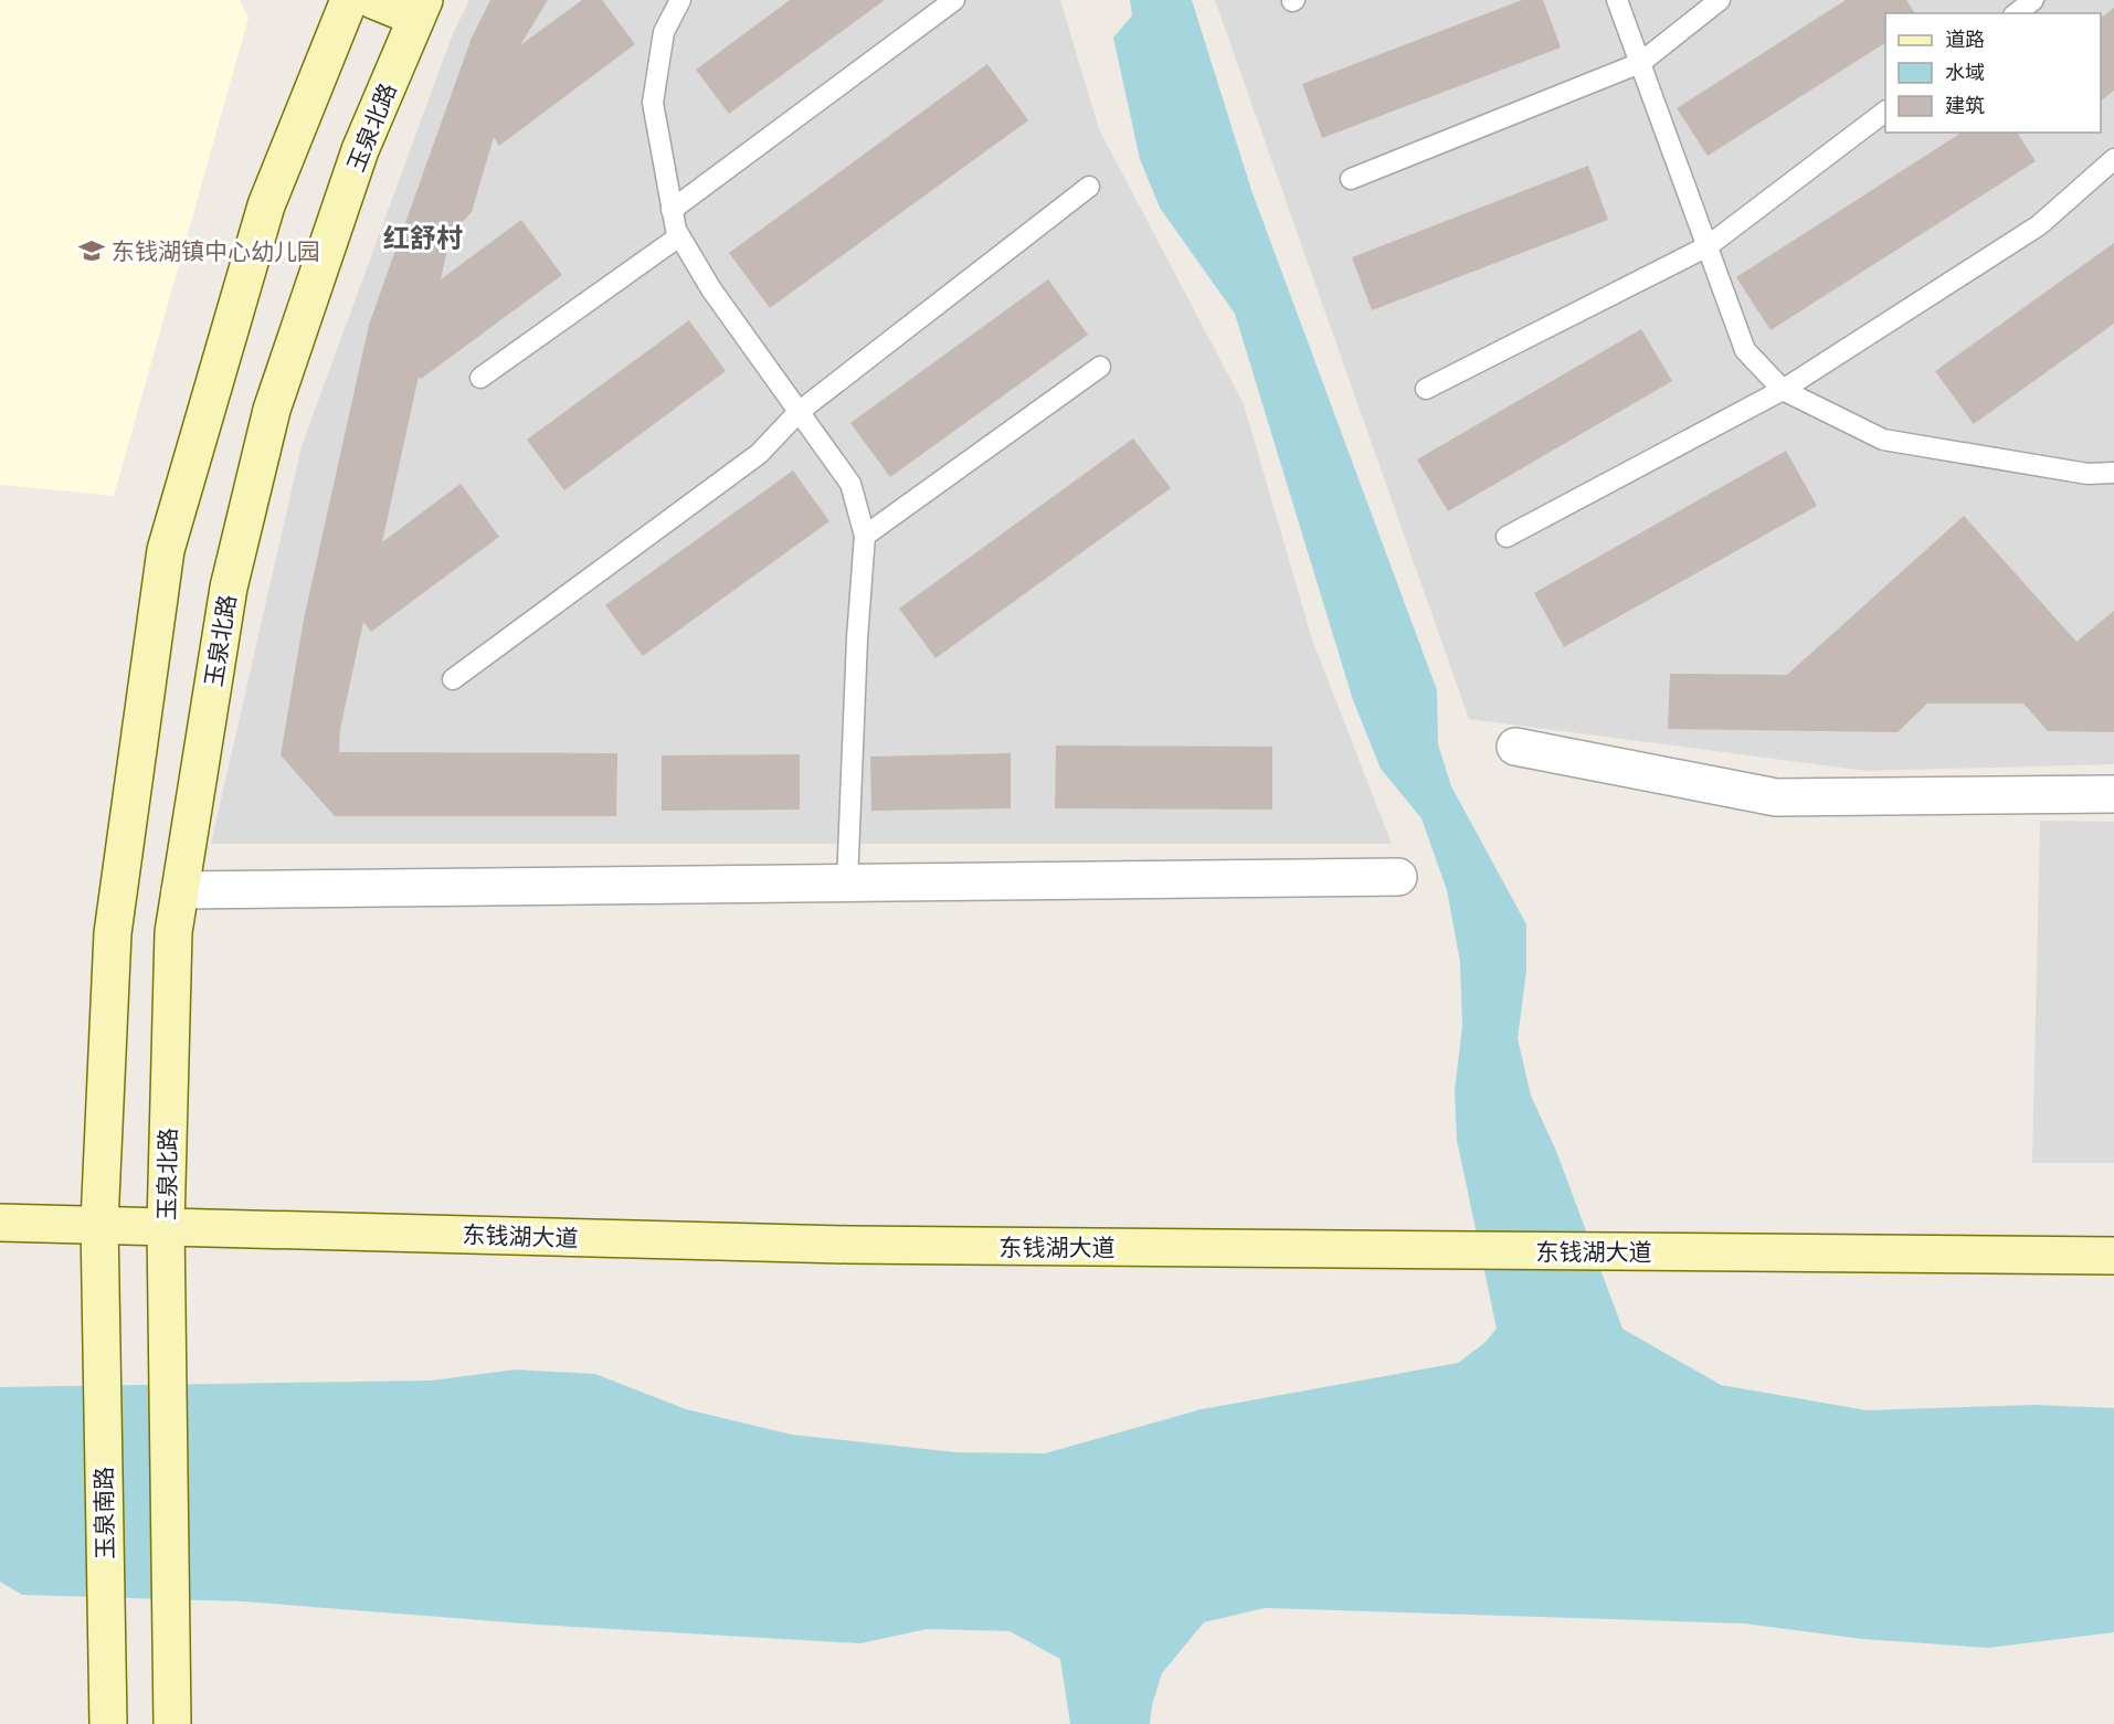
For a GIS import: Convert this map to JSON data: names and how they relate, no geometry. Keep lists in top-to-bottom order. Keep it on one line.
{"streets":{"street":["玉泉北路","东钱湖大道","玉泉南路"]},"crossings":[["玉泉北路","东钱湖大道"],["东钱湖大道","玉泉南路"]],"districts":["红舒村"],"places":{"school or university":["东钱湖镇中心幼儿园"]},"legend":["道路","水域","建筑"]}
